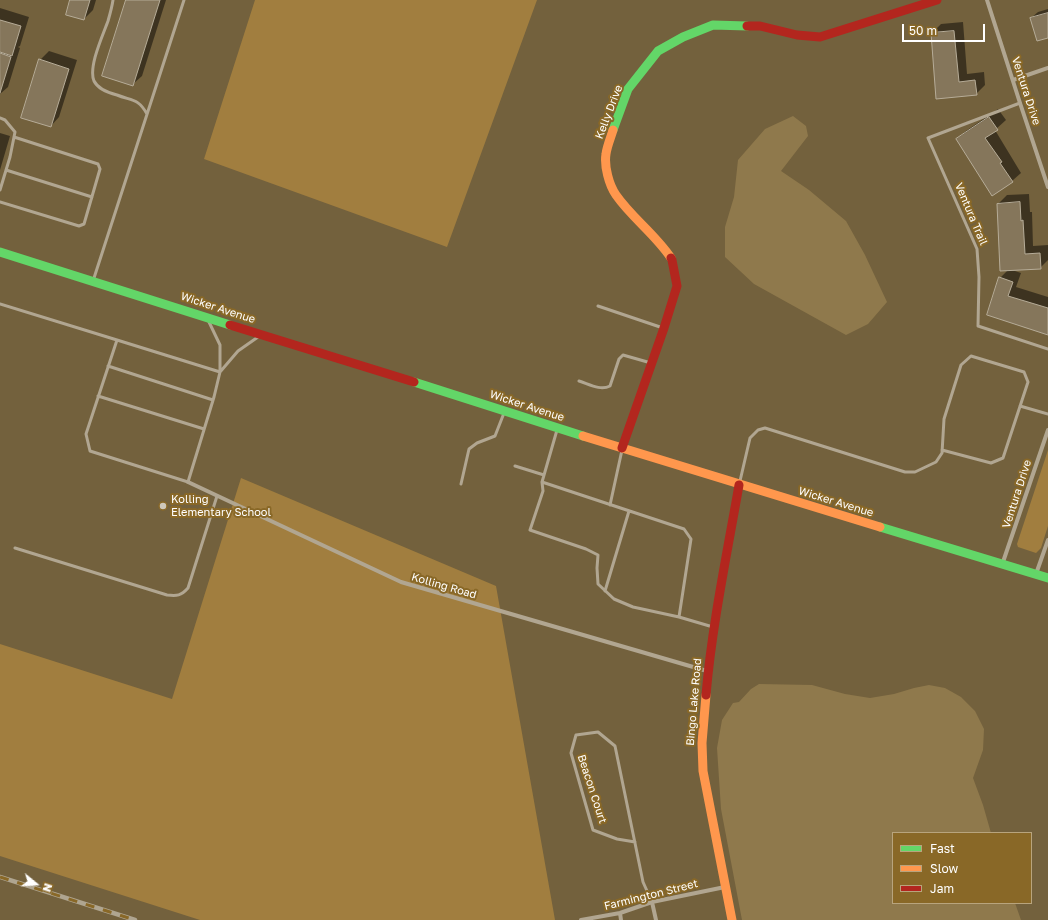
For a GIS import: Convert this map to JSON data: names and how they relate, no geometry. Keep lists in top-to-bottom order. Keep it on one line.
{"streets":{"main road":["Kelly Drive","Wicker Avenue","Bingo Lake Road"],"street":["Ventura Drive","Kolling Road","Beacon Court","Farmington Street"],"lane":["Ventura Trail"]},"crossings":[["Ventura Drive","Ventura Trail"],["Ventura Drive","Wicker Avenue"],["Kelly Drive","Wicker Avenue"],["Wicker Avenue","Bingo Lake Road"],["Kolling Road","Bingo Lake Road"],["Bingo Lake Road","Farmington Street"],["Beacon Court","Farmington Street"]],"places":["Kolling Elementary School"],"legend":["Fast","Slow","Jam"],"scale_bar":"50 m","north":"right"}
